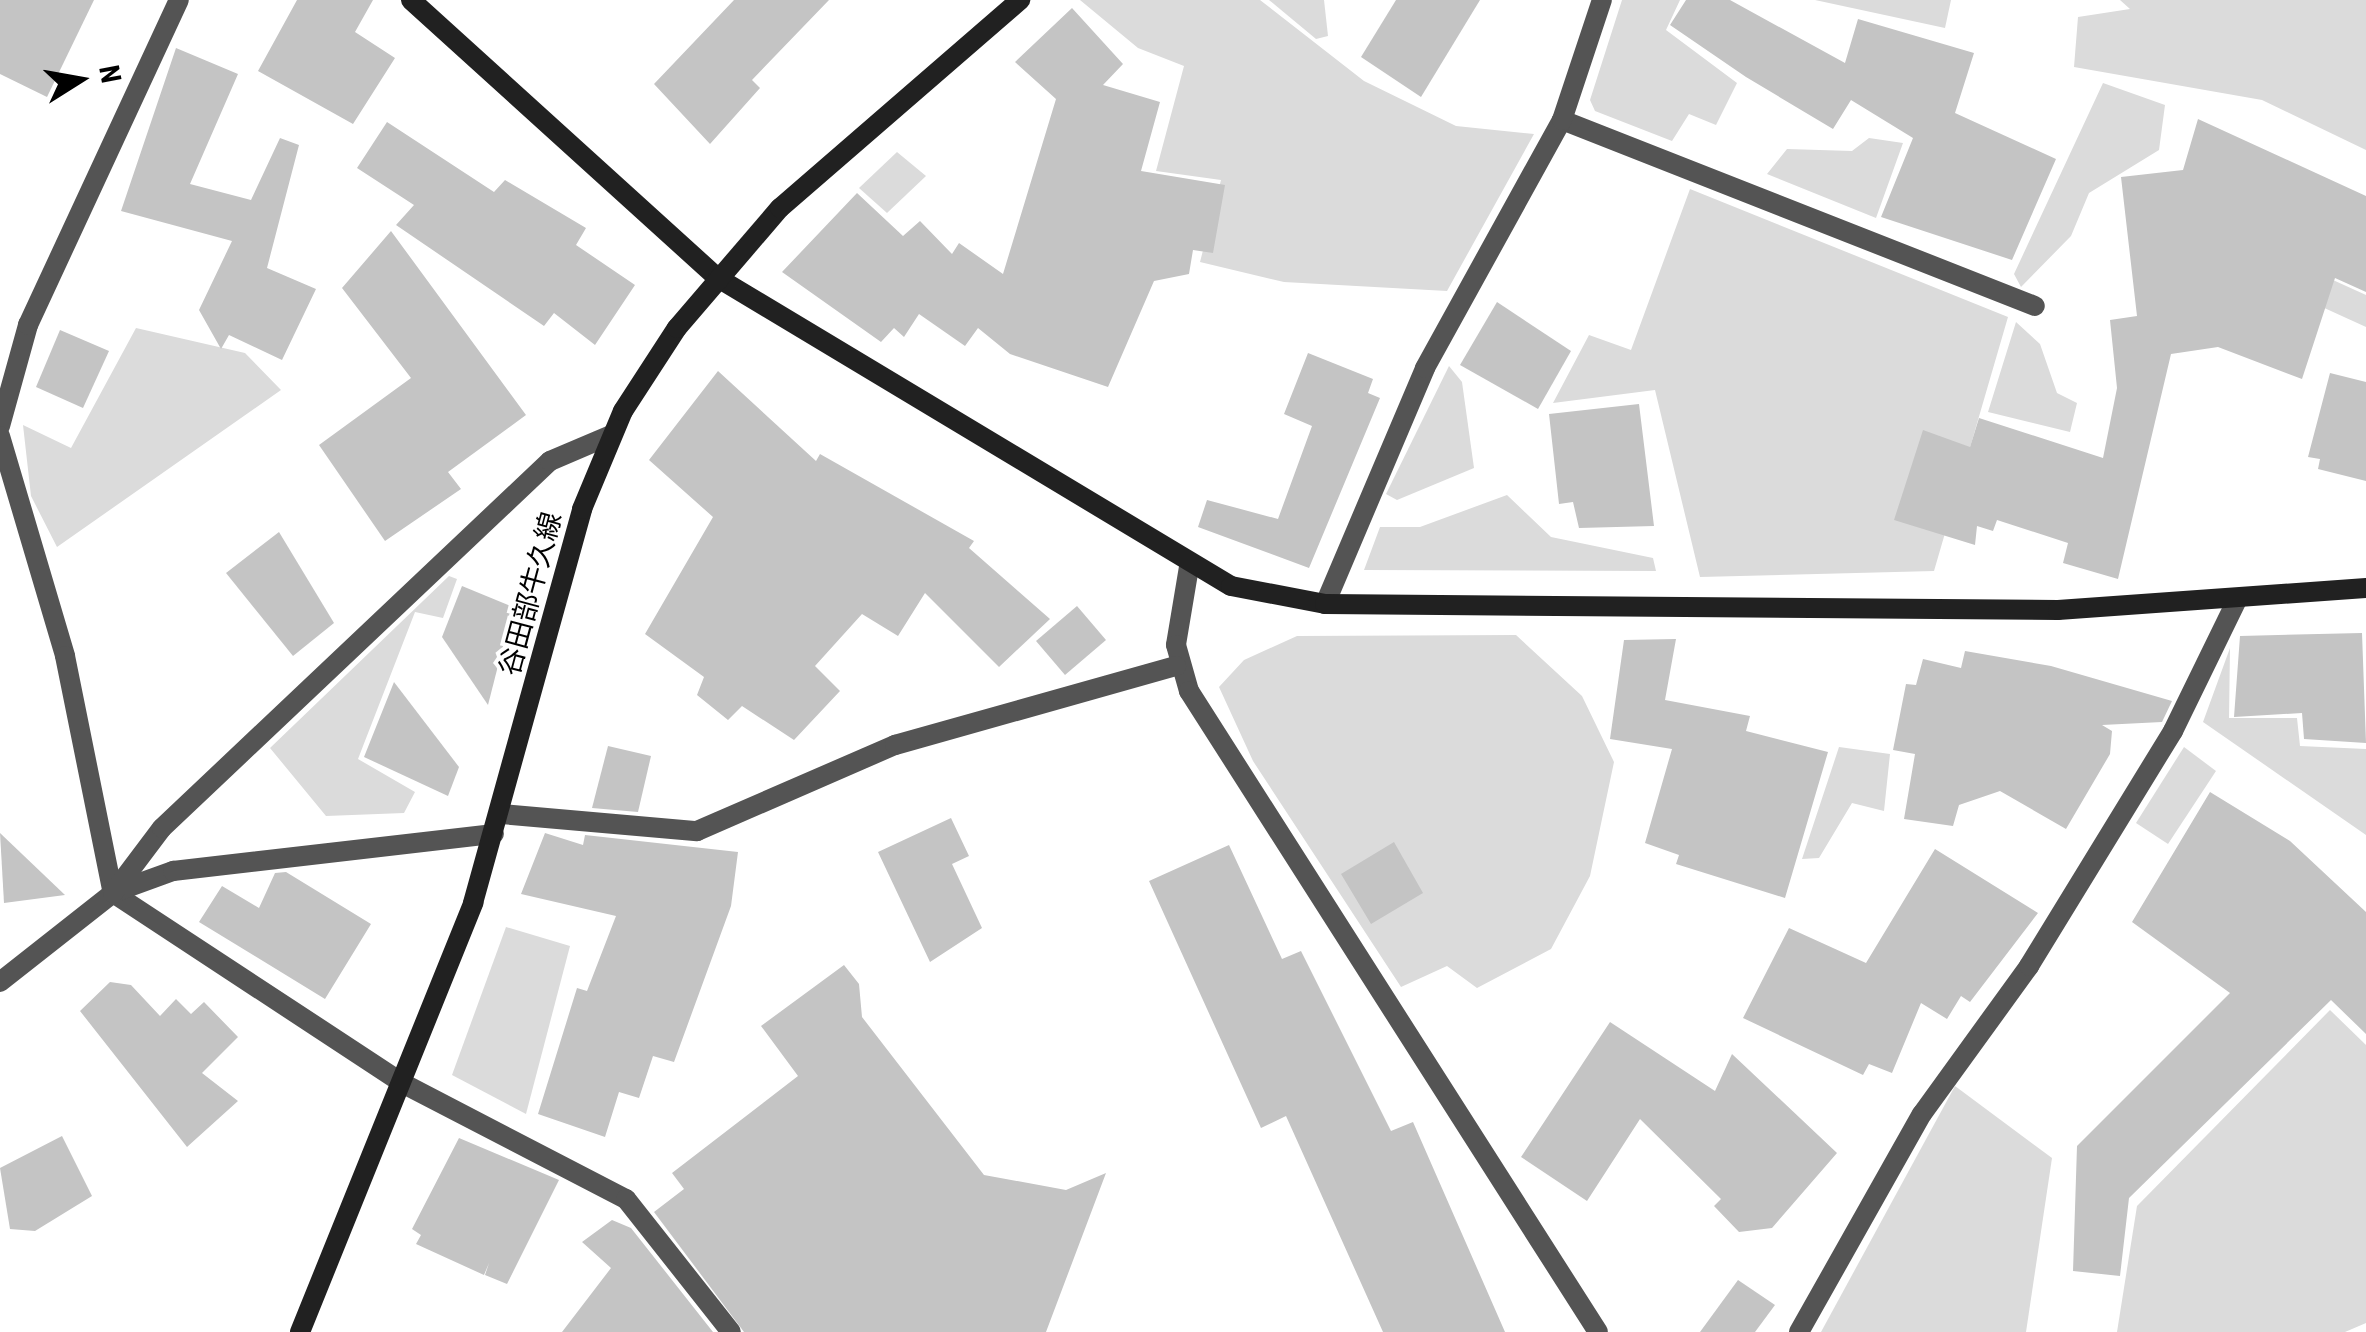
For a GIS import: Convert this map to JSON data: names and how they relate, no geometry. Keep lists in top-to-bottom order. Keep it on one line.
{"streets":{"street":["谷田部牛久線"]},"north":"right"}
